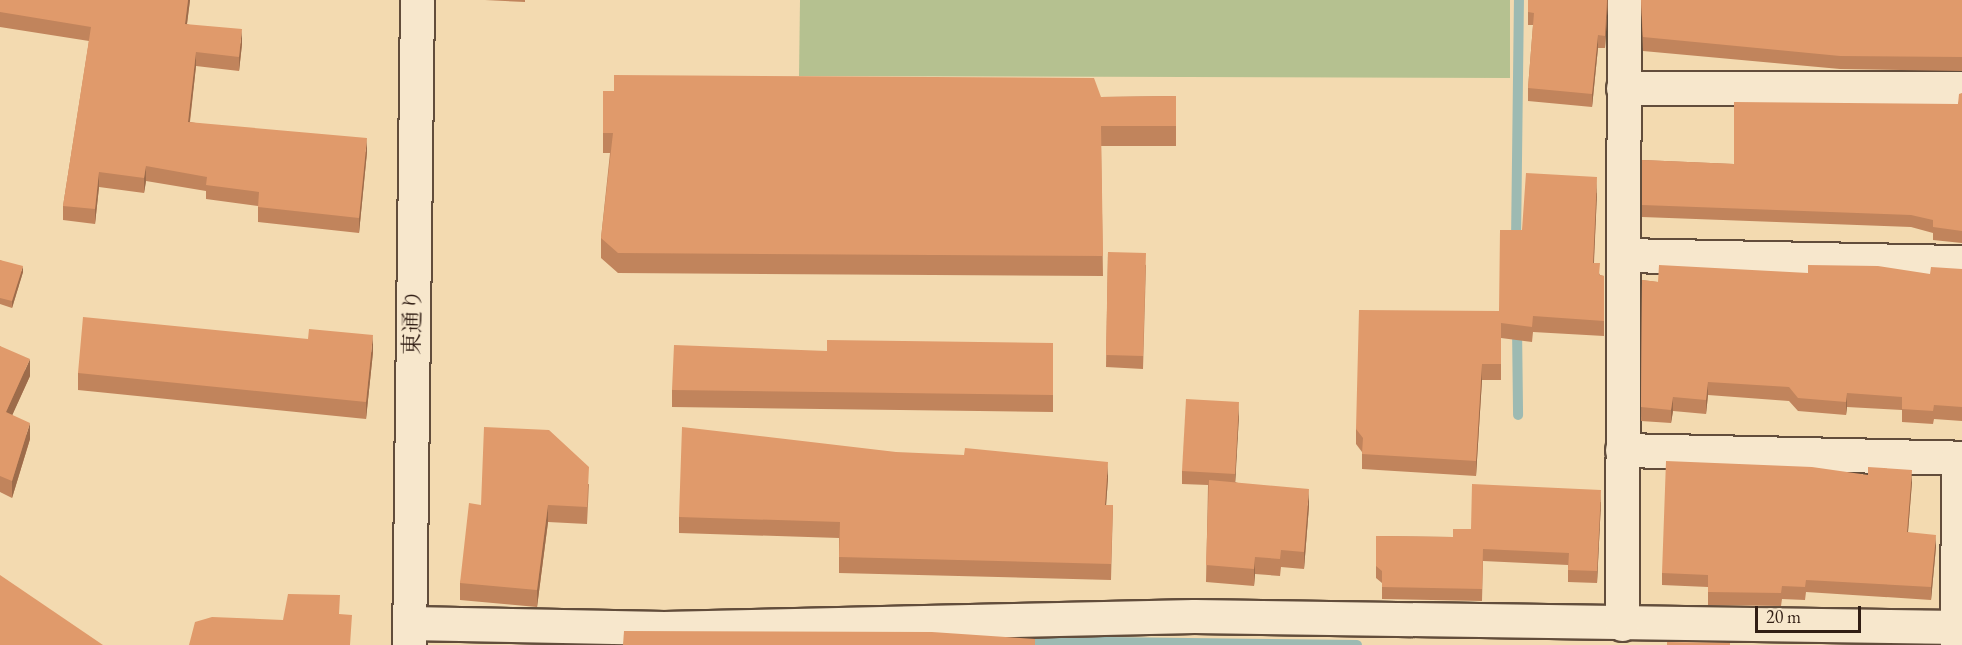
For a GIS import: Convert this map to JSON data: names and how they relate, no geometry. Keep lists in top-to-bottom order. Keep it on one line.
{"streets":{"street":["東通り"]},"scale_bar":"20 m"}
